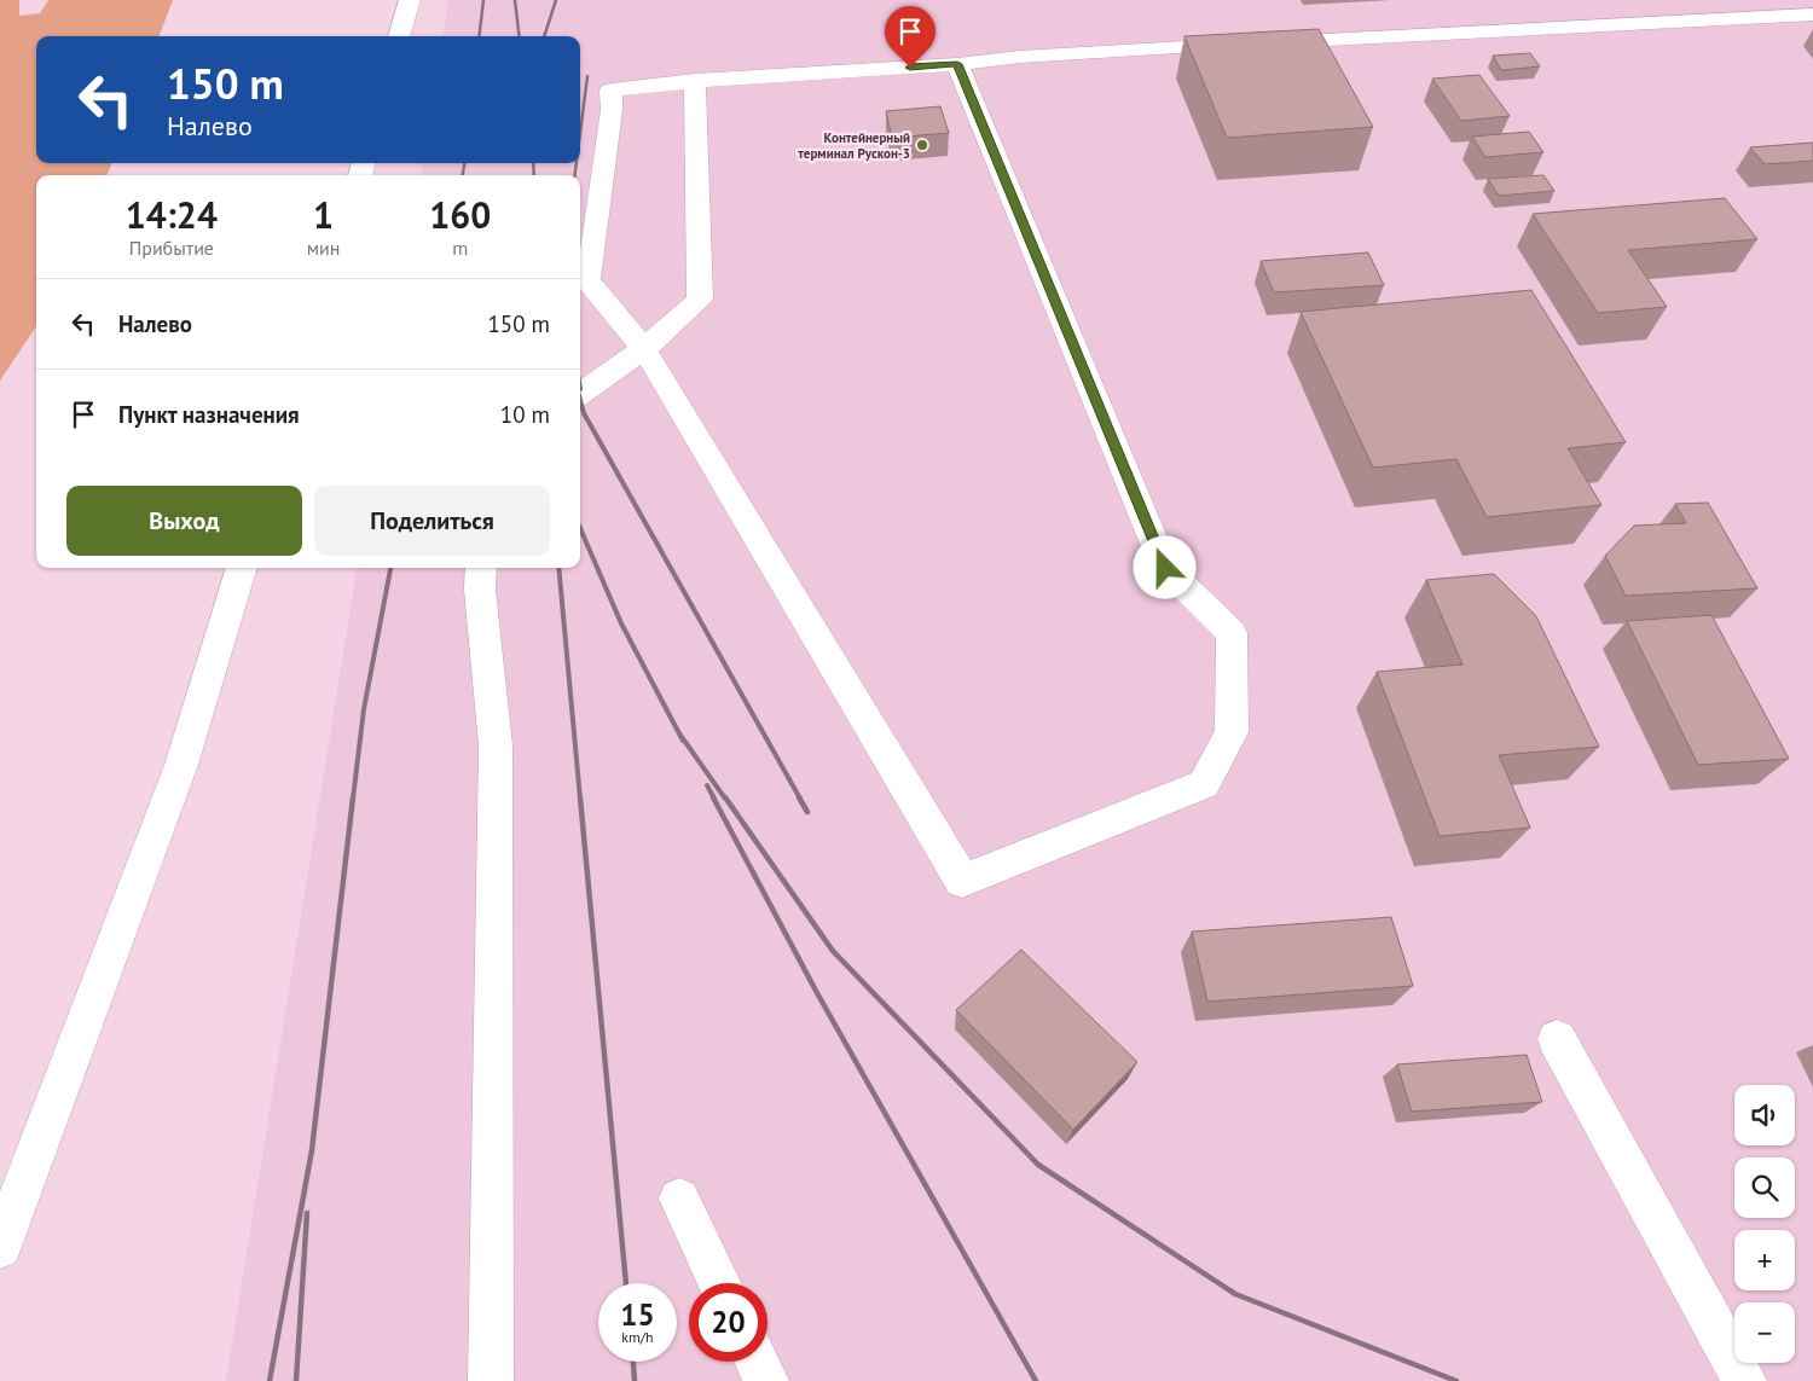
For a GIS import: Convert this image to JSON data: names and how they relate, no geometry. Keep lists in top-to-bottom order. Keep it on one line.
{"places":["Контейнерный терминал Рускон-3"],"page":{"turn":["150 m","Налево"],"eta":["14:24","Прибытие","1","мин","160","m"],"list":[{"name":"Налево","value":"150 m"},{"name":"Пункт назначения","value":"10 m"}],"buttons":["Выход","Поделиться"],"map_buttons":["+","−"],"speed":"15 km/h","limit":"20"}}
